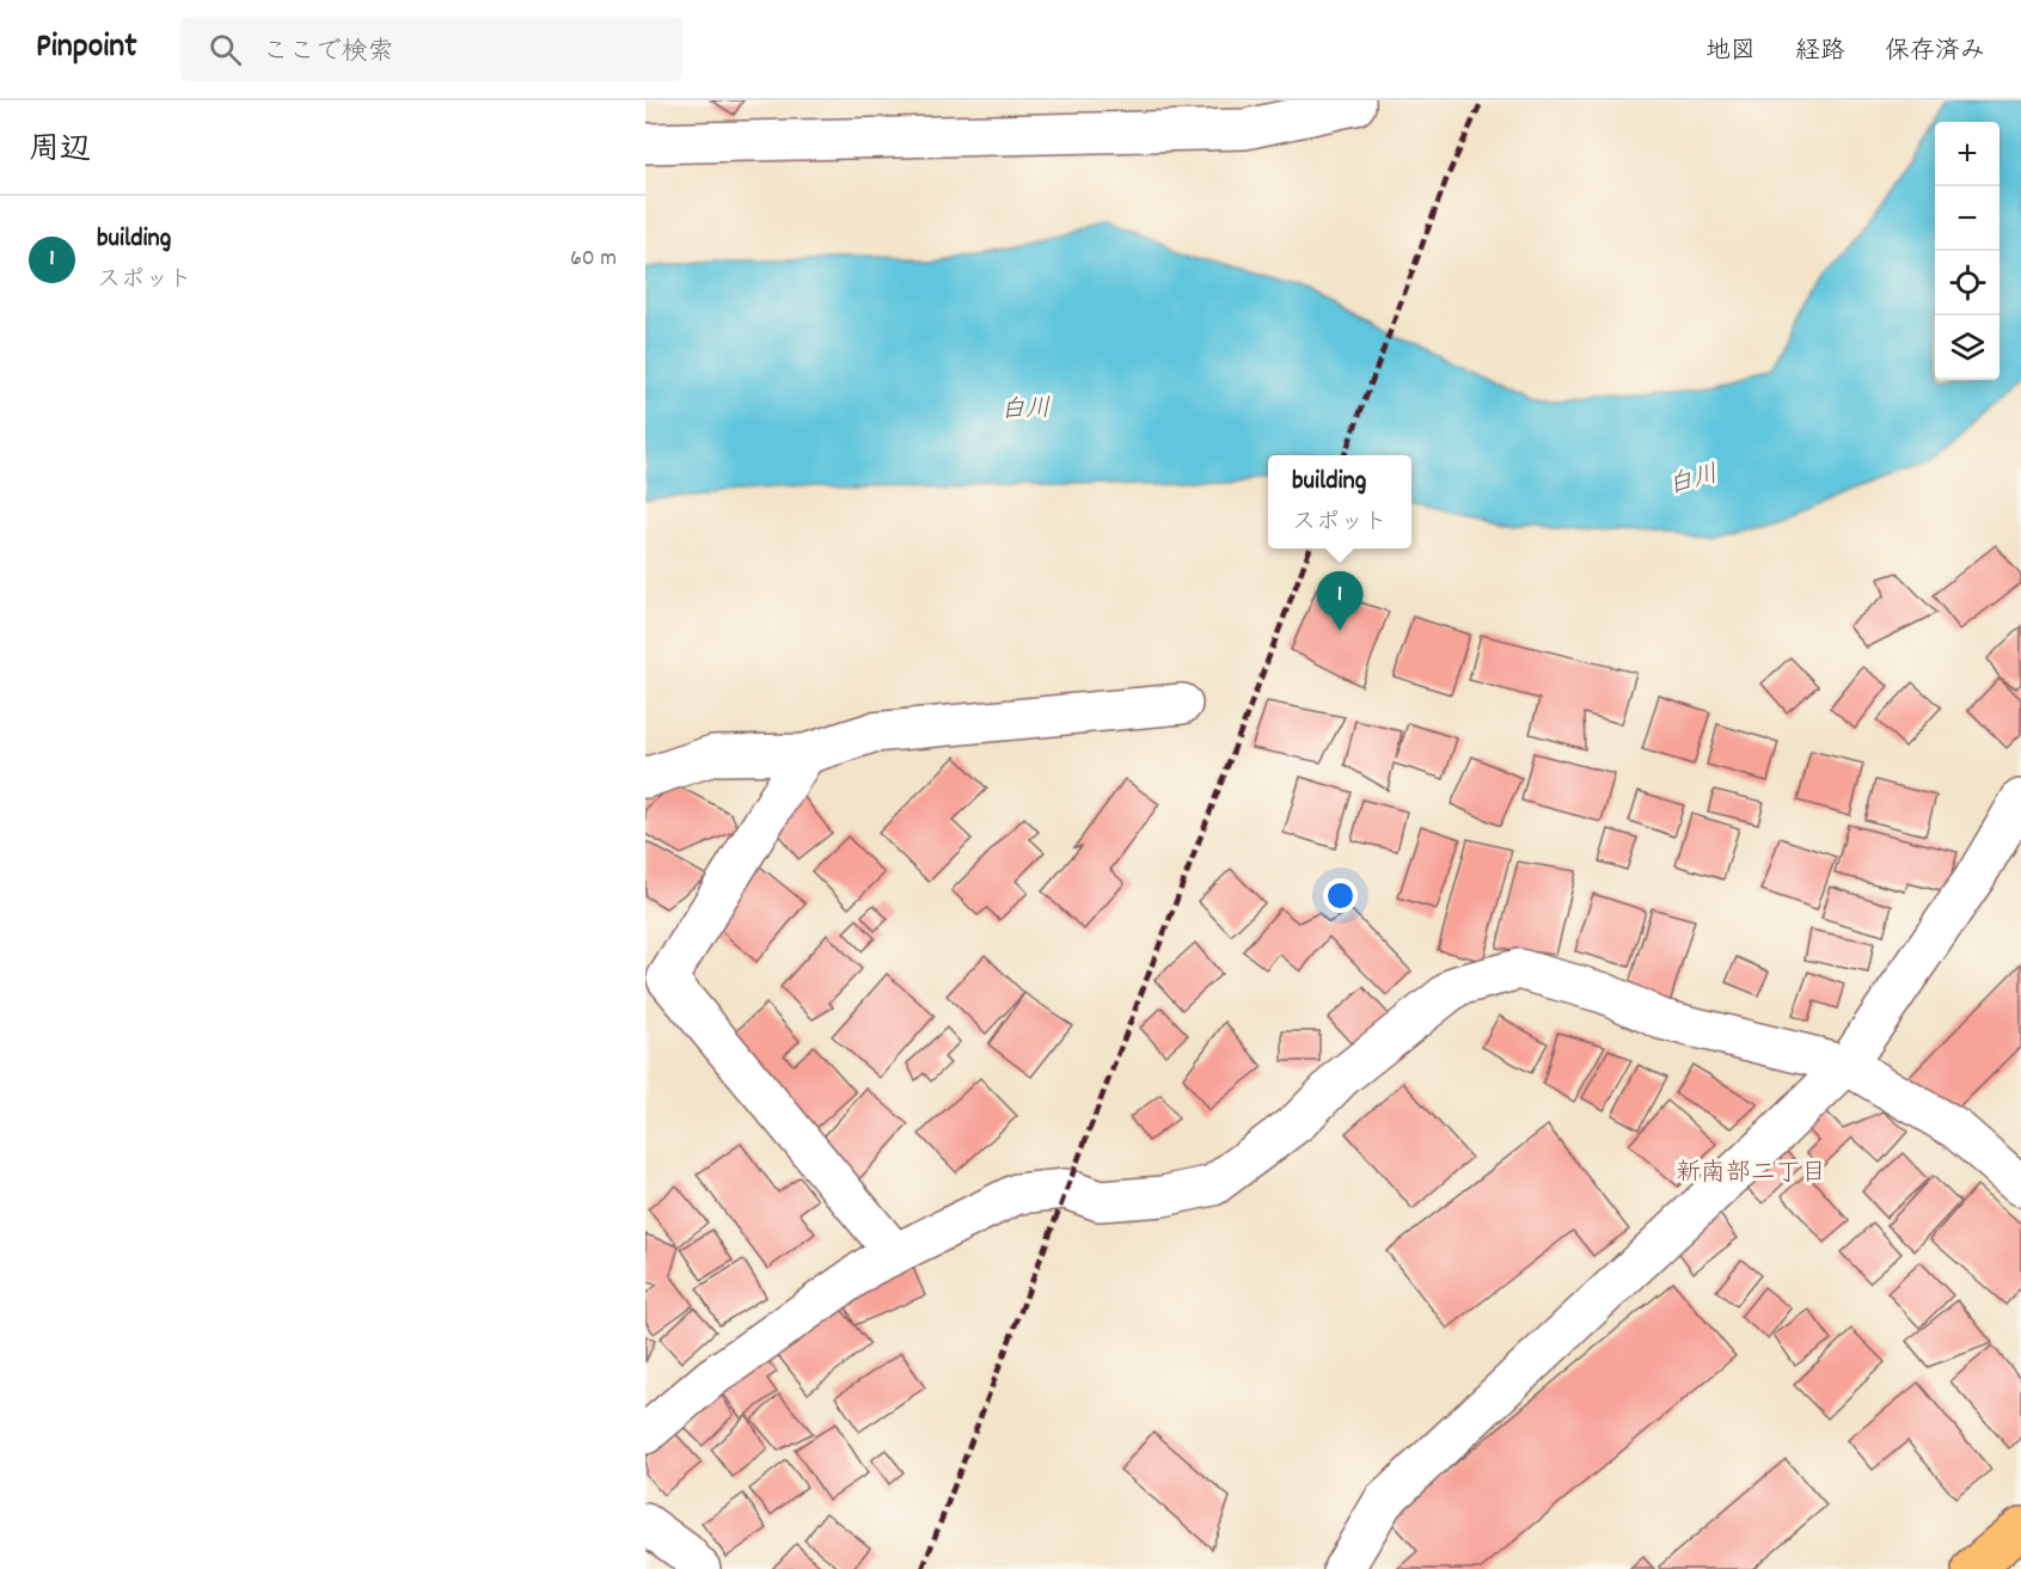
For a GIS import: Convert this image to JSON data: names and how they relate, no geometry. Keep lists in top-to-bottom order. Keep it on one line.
{"districts":["新南部二丁目"],"water":["白川"],"page":{"header":"Pinpoint","search":"ここで検索","nav":["地図","経路","保存済み"],"heading":"周辺","map_buttons":["+","−"],"list":[{"mark":"1","name":"building","note":"スポット","value":"60 m"}],"popup":["building","スポット"],"pins":"1"}}
